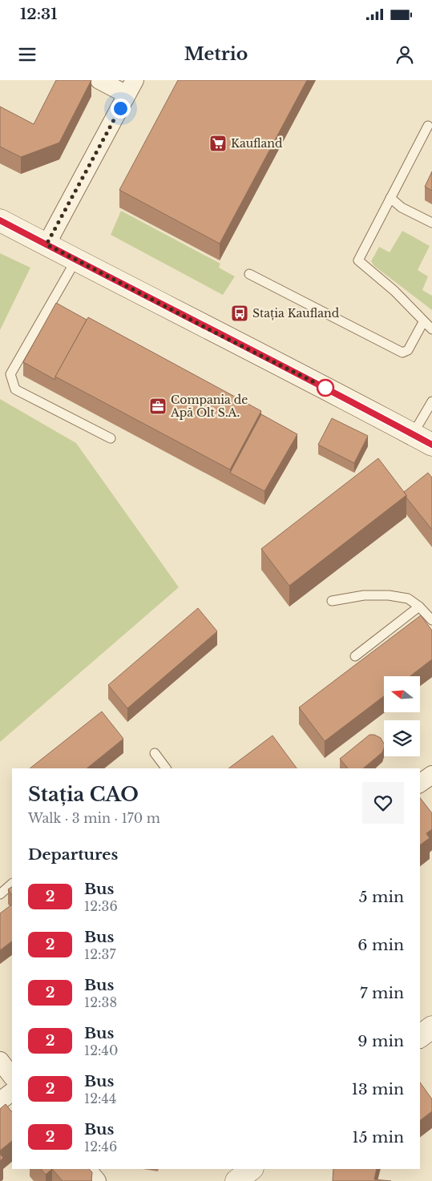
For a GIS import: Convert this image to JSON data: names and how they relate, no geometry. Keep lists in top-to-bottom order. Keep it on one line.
{"places":{"supermarket":["Kaufland"],"bus stop":["Stația Kaufland"],"office":["Compania de Apă Olt S.A."]},"lines":["bus line 2"],"north":"left","page":{"status":"12:31","header":"Metrio","heading":[["Stația CAO","Walk · 3 min · 170 m"],"Departures"],"list":[{"mark":"2","name":"Bus","note":"12:36","value":"5 min"},{"mark":"2","name":"Bus","note":"12:37","value":"6 min"},{"mark":"2","name":"Bus","note":"12:38","value":"7 min"},{"mark":"2","name":"Bus","note":"12:40","value":"9 min"},{"mark":"2","name":"Bus","note":"12:44","value":"13 min"},{"mark":"2","name":"Bus","note":"12:46","value":"15 min"}]}}
